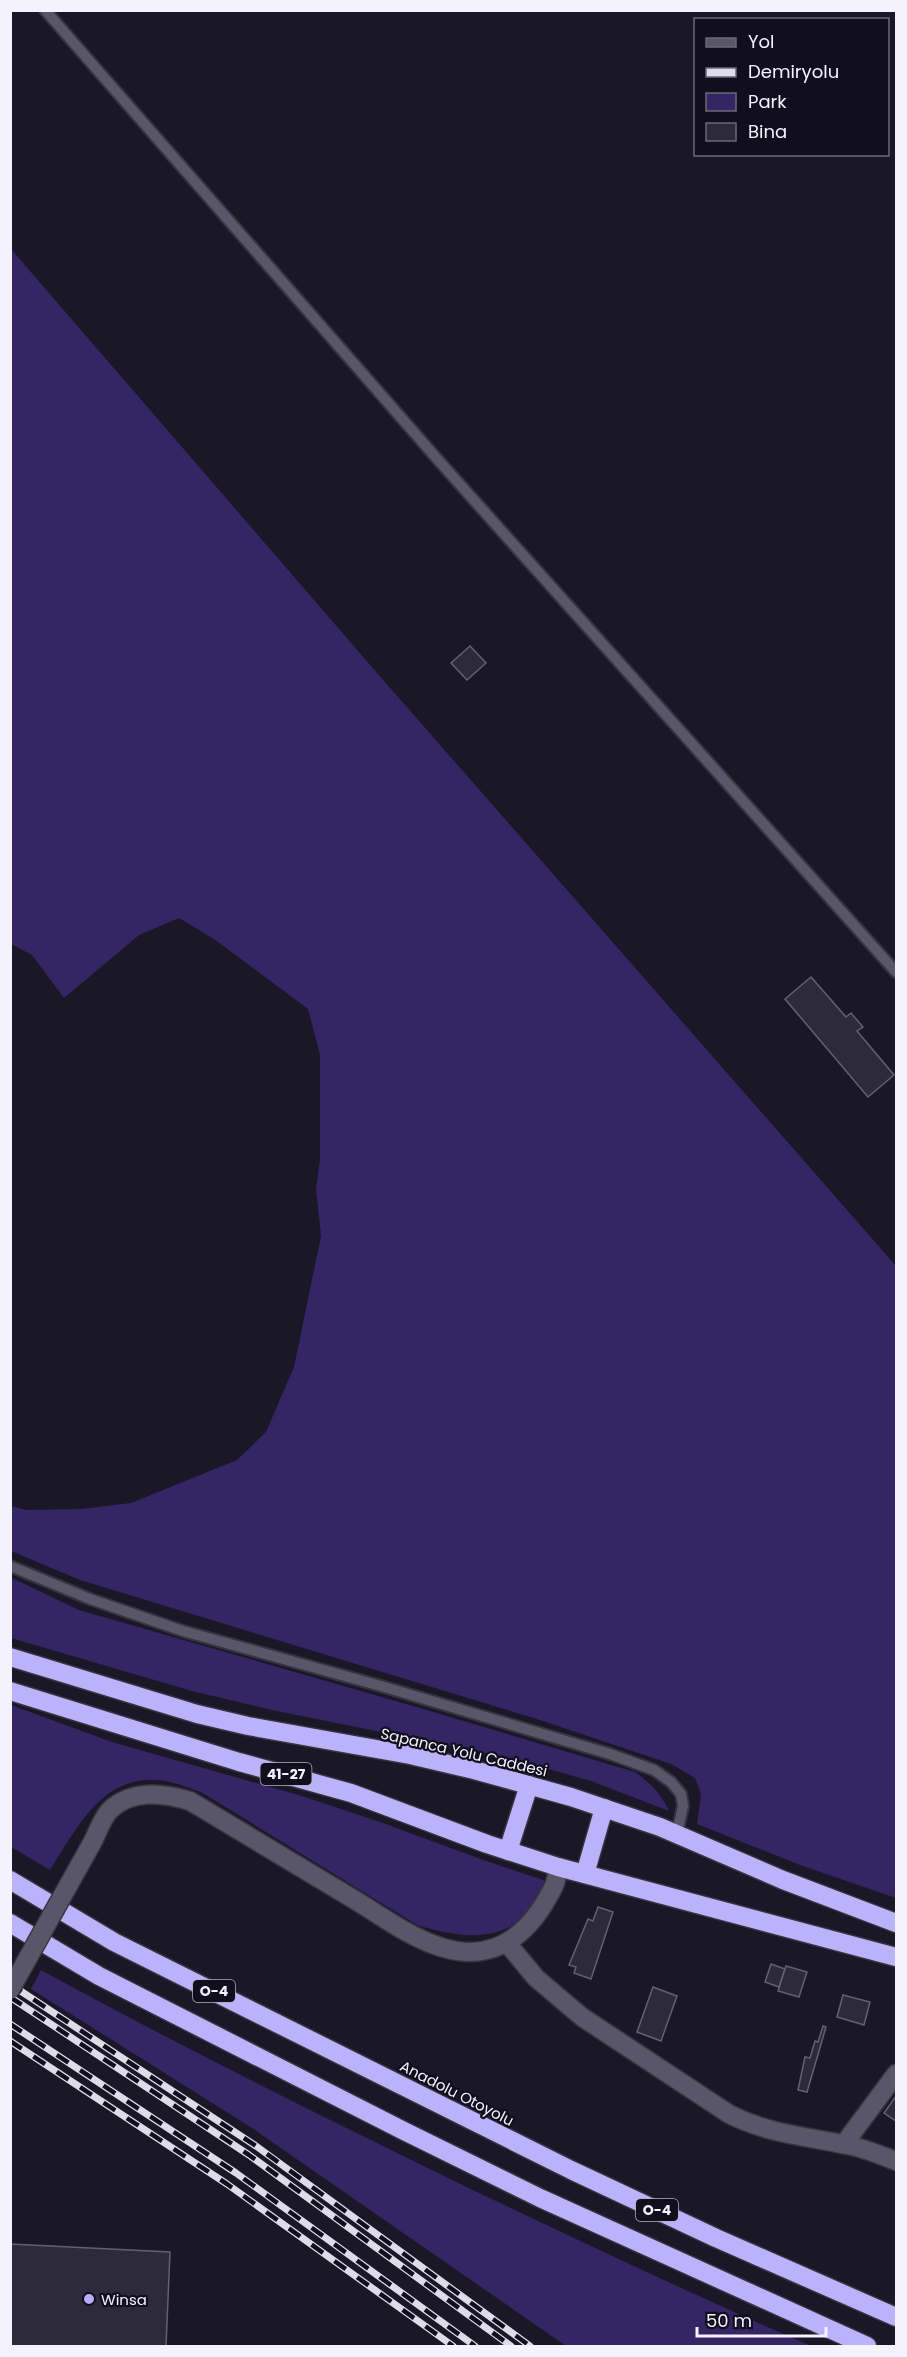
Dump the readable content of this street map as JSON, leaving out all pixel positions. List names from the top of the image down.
{
  "streets": {
    "highway": [
      "Sapanca Yolu Caddesi",
      "41-27",
      "O-4",
      "Anadolu Otoyolu"
    ]
  },
  "places": ["Winsa"],
  "legend": [
    "Yol",
    "Demiryolu",
    "Park",
    "Bina"
  ],
  "scale_bar": "50 m"
}
